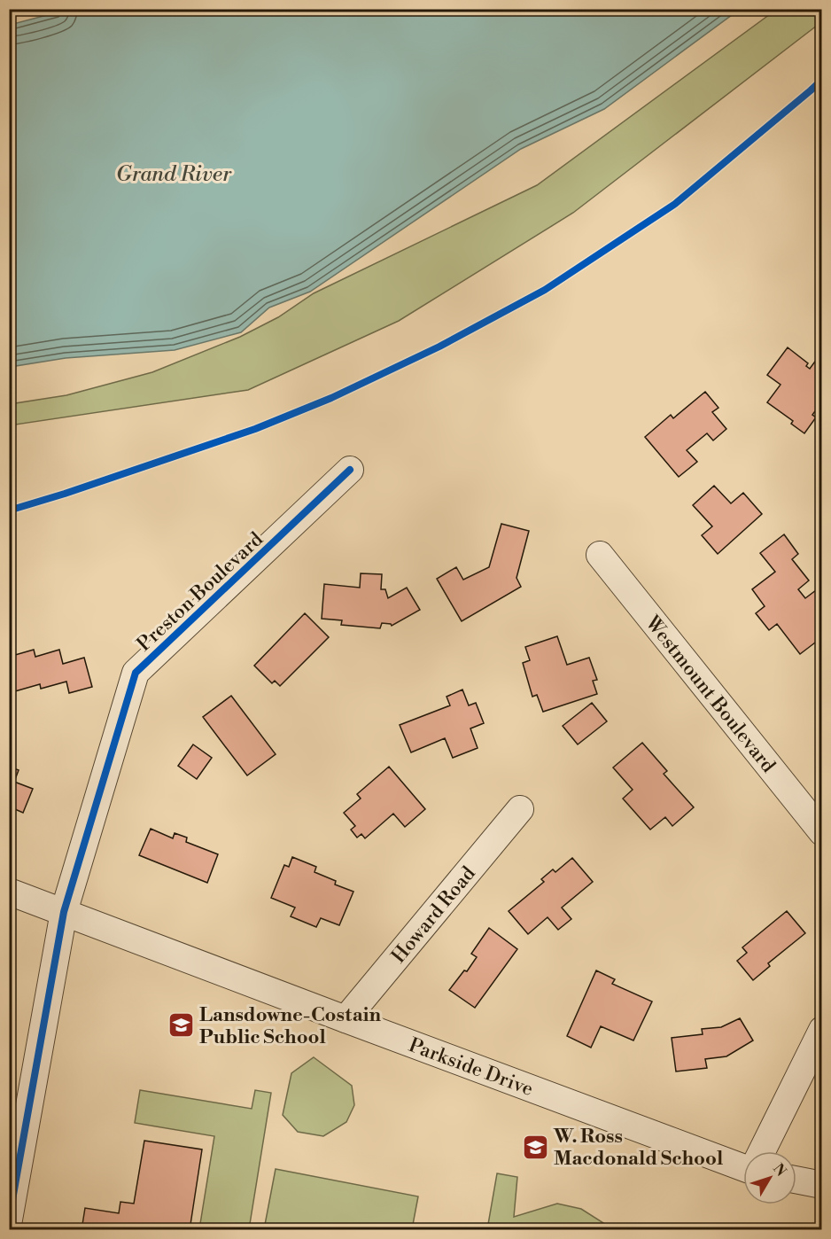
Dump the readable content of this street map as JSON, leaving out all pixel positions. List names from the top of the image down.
{
  "streets": {
    "street": [
      "Preston Boulevard",
      "Westmount Boulevard",
      "Howard Road",
      "Parkside Drive"
    ]
  },
  "crossings": [
    ["Preston Boulevard", "Parkside Drive"],
    ["Howard Road", "Parkside Drive"]
  ],
  "water": ["Grand River"],
  "places": {
    "school or university": ["Lansdowne-Costain Public School", "W. Ross Macdonald School"]
  },
  "north": "top right"
}
